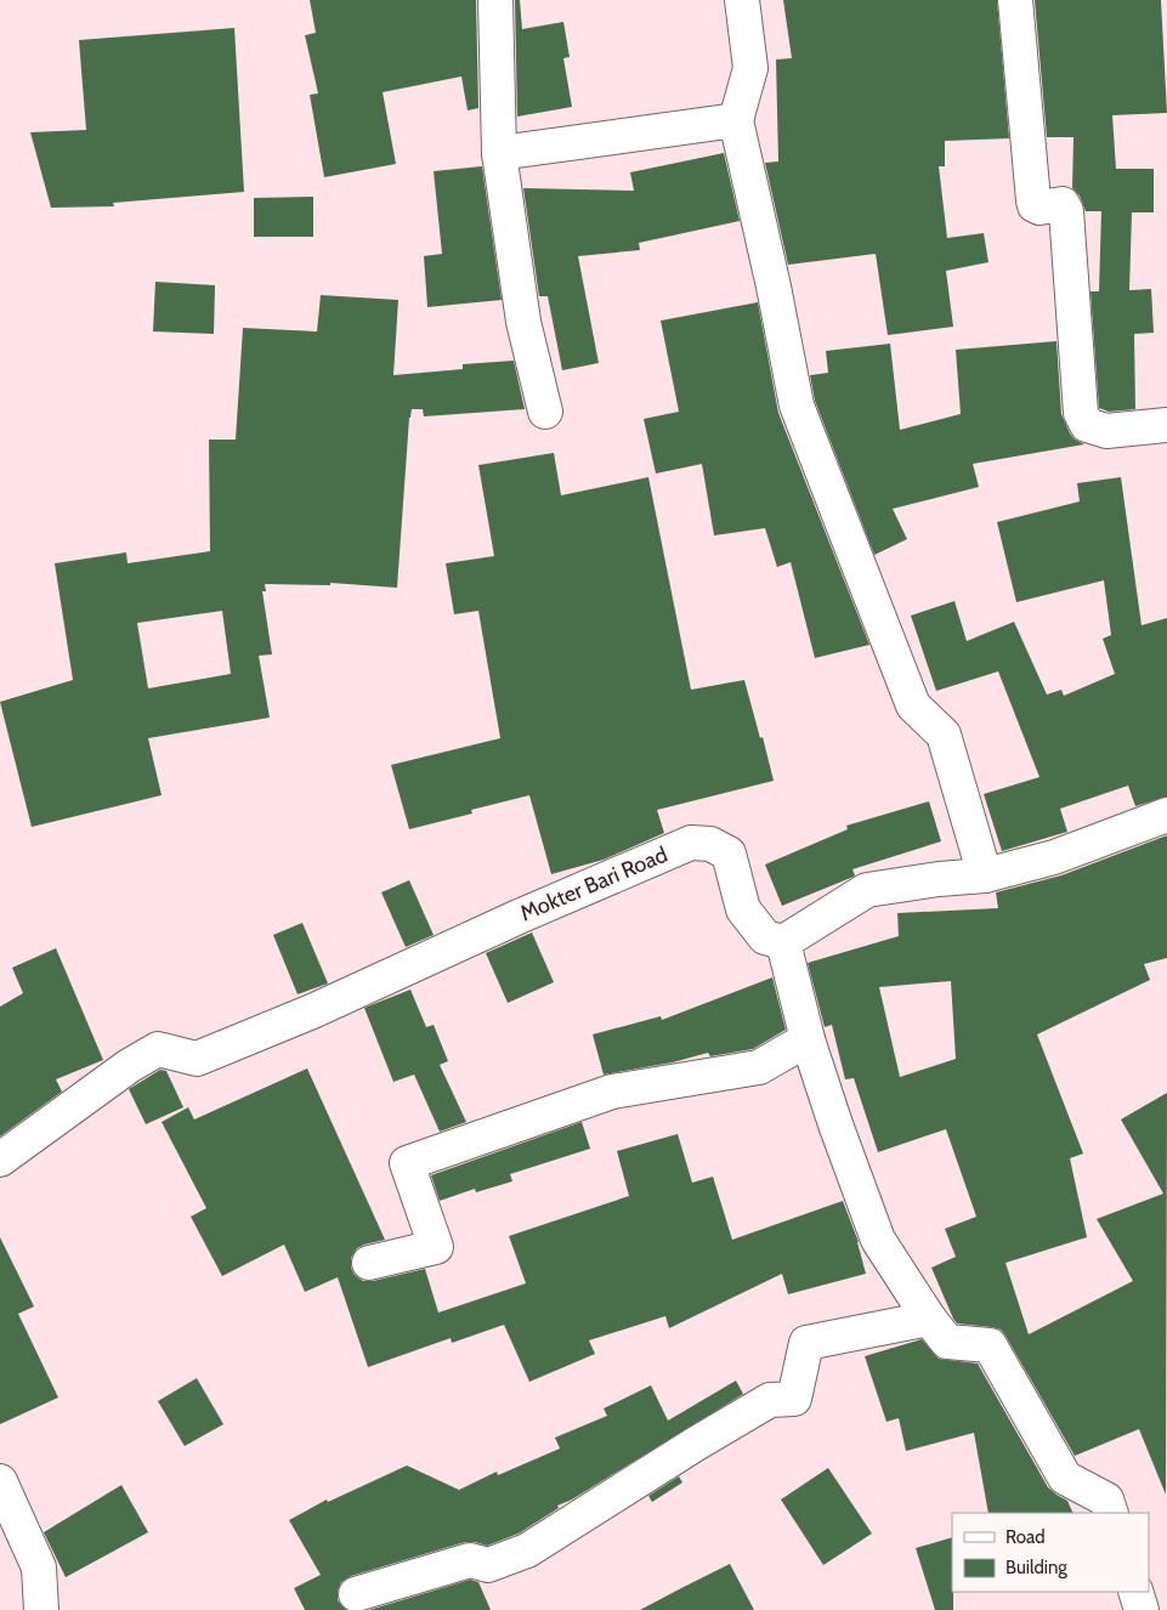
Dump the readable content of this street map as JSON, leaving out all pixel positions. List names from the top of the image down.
{
  "streets": {
    "street": ["Mokter Bari Road"]
  },
  "legend": ["Road", "Building"]
}
